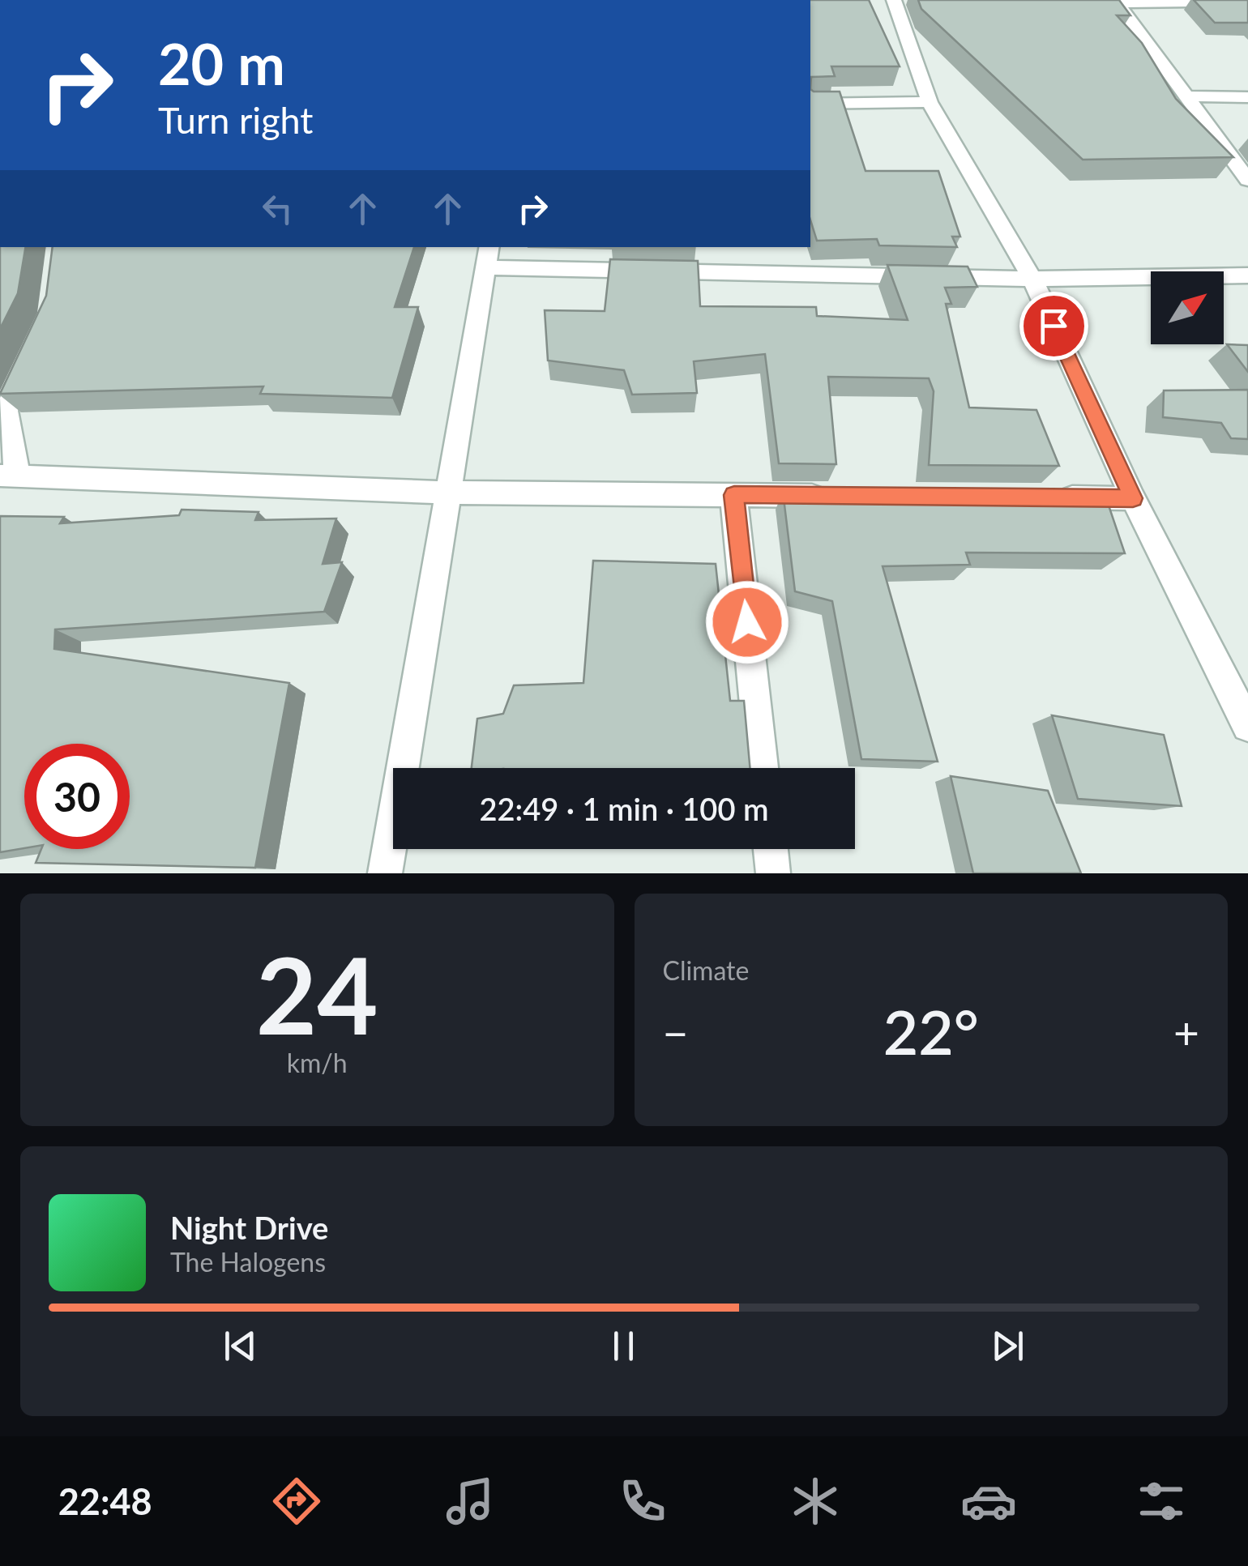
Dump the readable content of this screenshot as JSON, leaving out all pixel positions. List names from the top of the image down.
{
  "north": "top right",
  "page": {
    "turn": ["20 m", "Turn right"],
    "limit": "30",
    "trip": "22:49 · 1 min · 100 m",
    "tile": [
      ["24", "km/h"],
      "Climate"
    ],
    "heat": ["−", "22°", "+"],
    "song": ["Night Drive", "The Halogens"],
    "tabs": "22:48"
  }
}
